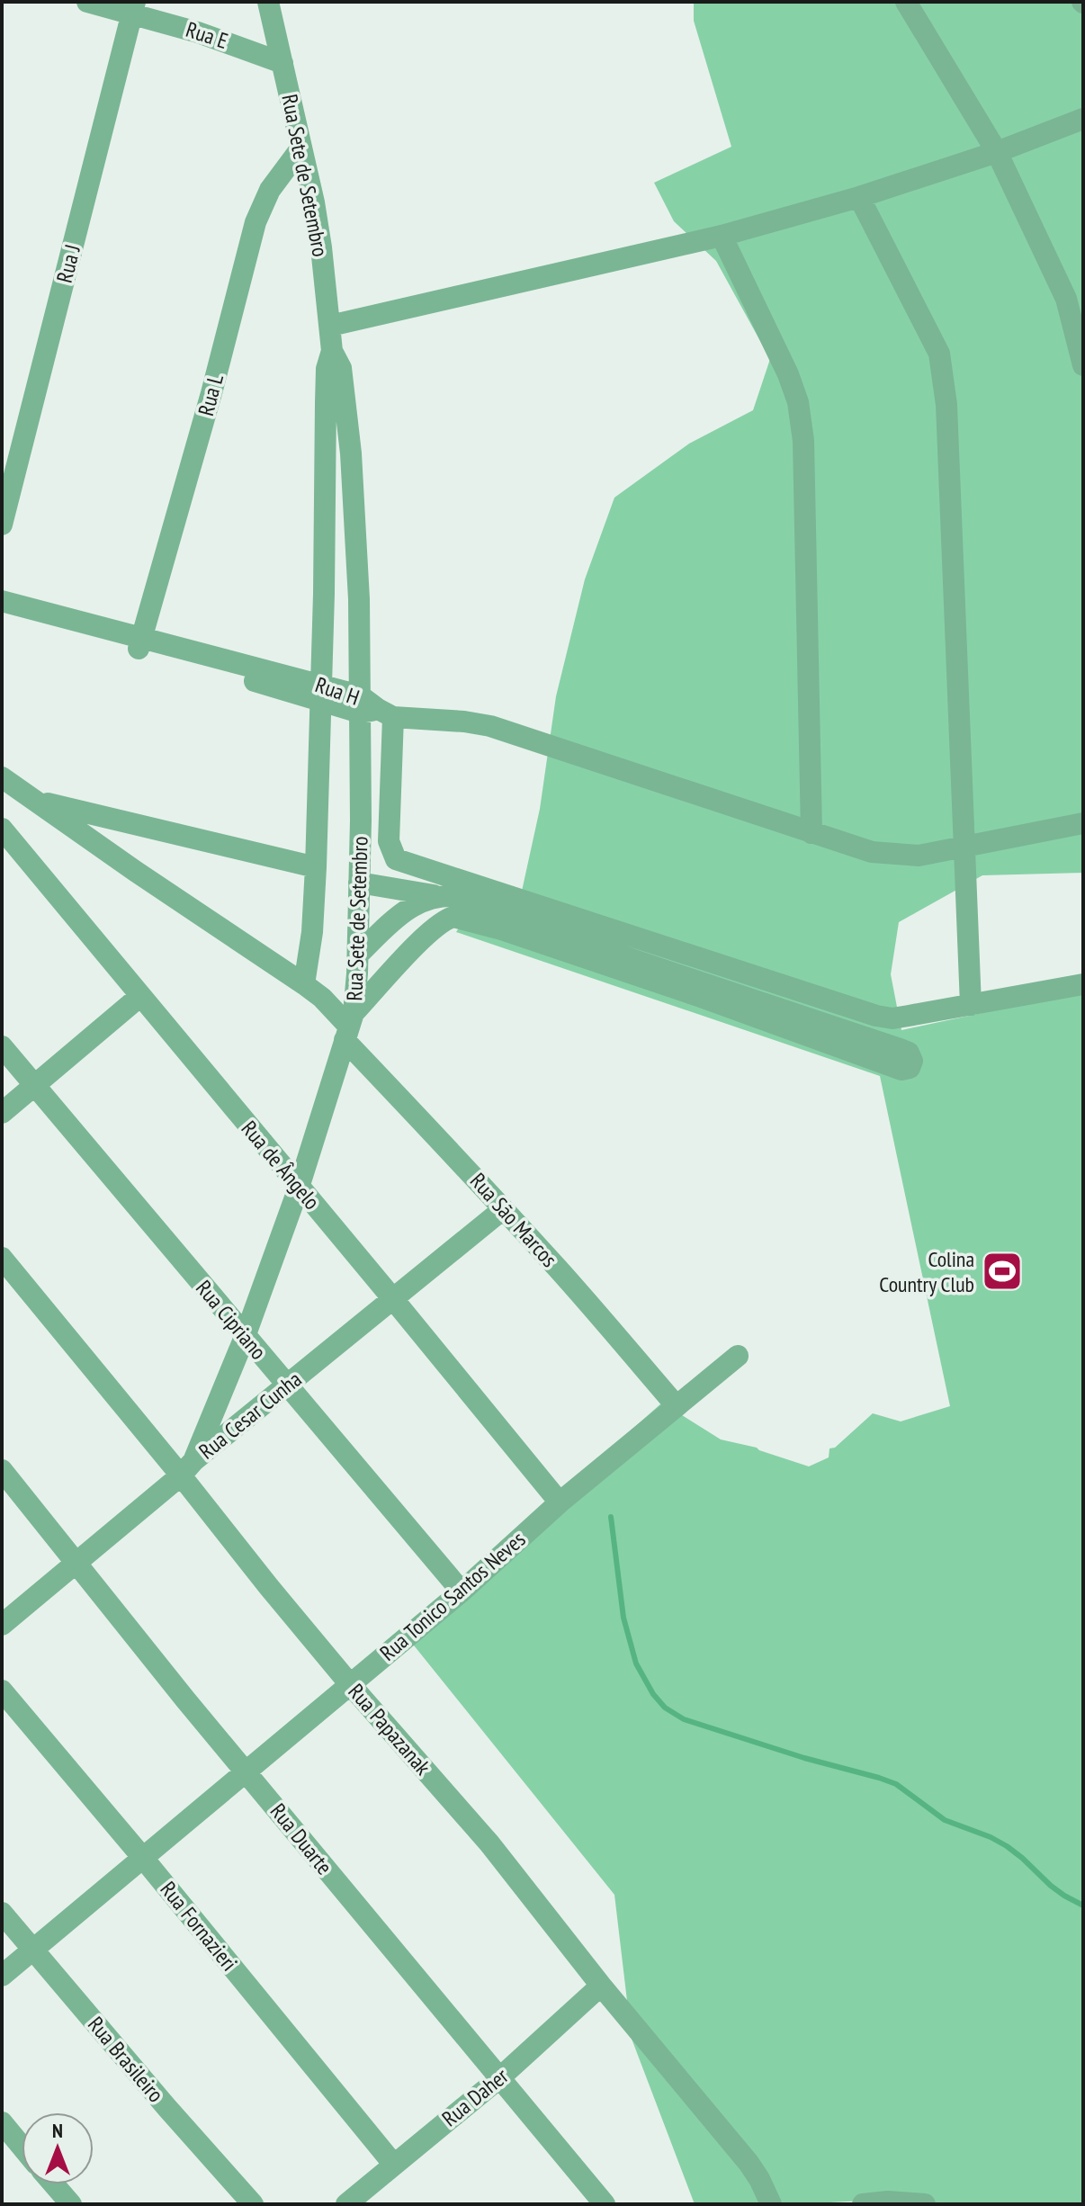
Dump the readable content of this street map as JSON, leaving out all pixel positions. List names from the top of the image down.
{
  "streets": {
    "street": [
      "Rua E",
      "Rua Sete de Setembro",
      "Rua J",
      "Rua L",
      "Rua H",
      "Rua de Ângelo",
      "Rua São Marcos",
      "Rua Cipriano",
      "Rua Cesar Cunha",
      "Rua Tonico Santos Neves",
      "Rua Papazanak",
      "Rua Duarte",
      "Rua Fornazieri",
      "Rua Brasileiro",
      "Rua Daher"
    ]
  },
  "crossings": [
    ["Rua E", "Rua Sete de Setembro"],
    ["Rua E", "Rua J"],
    ["Rua Sete de Setembro", "Rua L"],
    ["Rua Sete de Setembro", "Rua H"],
    ["Rua Sete de Setembro", "Rua de Ângelo"],
    ["Rua Sete de Setembro", "Rua São Marcos"],
    ["Rua Sete de Setembro", "Rua Cipriano"],
    ["Rua Sete de Setembro", "Rua Cesar Cunha"],
    ["Rua Sete de Setembro", "Rua Papazanak"],
    ["Rua L", "Rua H"],
    ["Rua de Ângelo", "Rua Cesar Cunha"],
    ["Rua de Ângelo", "Rua Tonico Santos Neves"],
    ["Rua São Marcos", "Rua Cesar Cunha"],
    ["Rua São Marcos", "Rua Tonico Santos Neves"],
    ["Rua Cipriano", "Rua Cesar Cunha"],
    ["Rua Cipriano", "Rua Tonico Santos Neves"],
    ["Rua Cesar Cunha", "Rua Papazanak"],
    ["Rua Cesar Cunha", "Rua Duarte"],
    ["Rua Tonico Santos Neves", "Rua Papazanak"],
    ["Rua Tonico Santos Neves", "Rua Duarte"],
    ["Rua Tonico Santos Neves", "Rua Fornazieri"],
    ["Rua Tonico Santos Neves", "Rua Brasileiro"],
    ["Rua Papazanak", "Rua Daher"],
    ["Rua Duarte", "Rua Daher"],
    ["Rua Fornazieri", "Rua Daher"]
  ],
  "places": {
    "sports": ["Colina Country Club"]
  },
  "north": "top"
}
